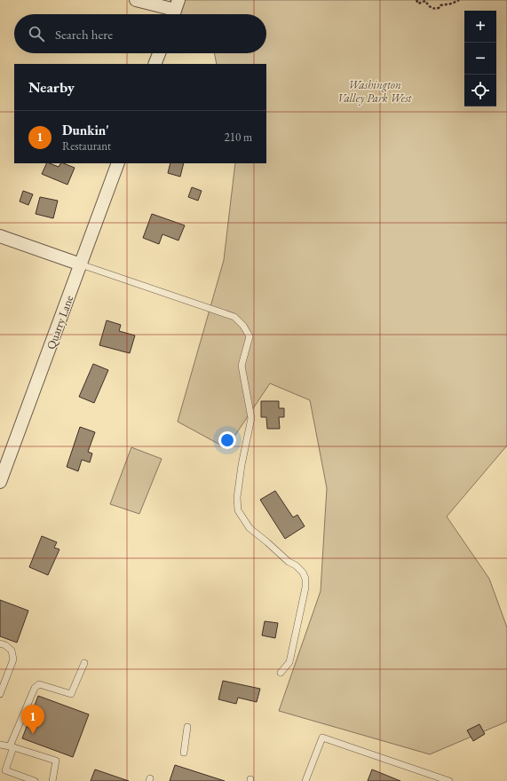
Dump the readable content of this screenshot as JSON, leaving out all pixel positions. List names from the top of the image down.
{
  "streets": {
    "street": ["Quarry Lane"]
  },
  "parks": ["Washington Valley Park West"],
  "page": {
    "map_buttons": ["+", "−"],
    "search": "Search here",
    "heading": "Nearby",
    "list": [
      {
        "mark": "1",
        "name": "Dunkin'",
        "note": "Restaurant",
        "value": "210 m"
      }
    ],
    "pins": "1"
  }
}
